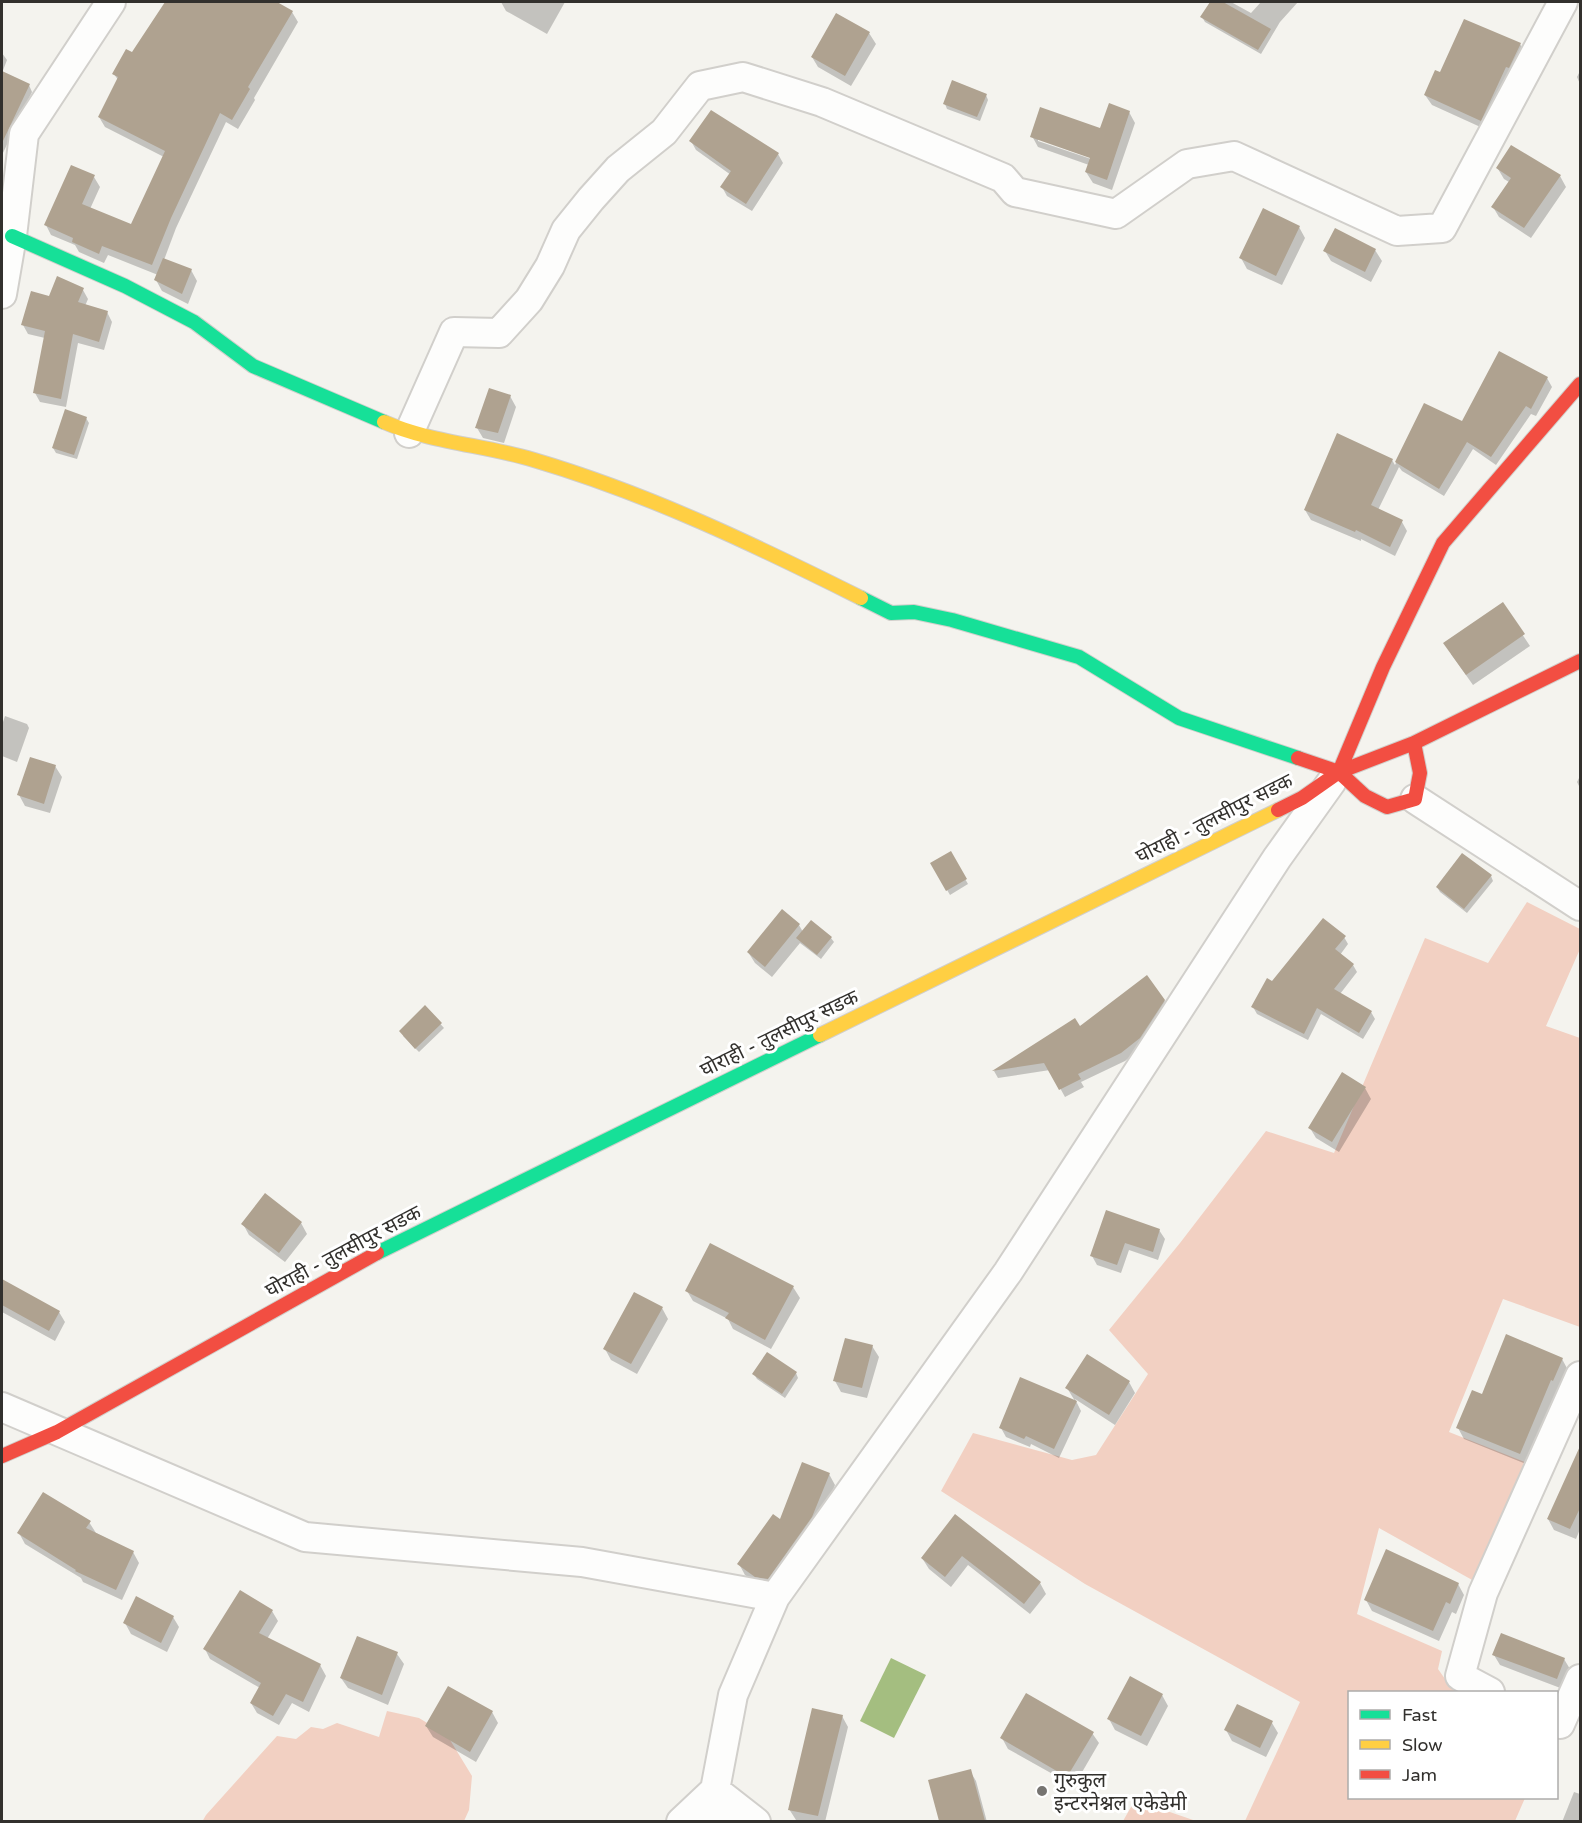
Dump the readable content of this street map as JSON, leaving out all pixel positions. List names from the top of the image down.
{
  "streets": {
    "street": ["घोराही - तुलसीपुर सडक"]
  },
  "places": ["गुरुकुल इन्टरनेश्नल एकेडेमी"],
  "legend": ["Fast", "Slow", "Jam"]
}
